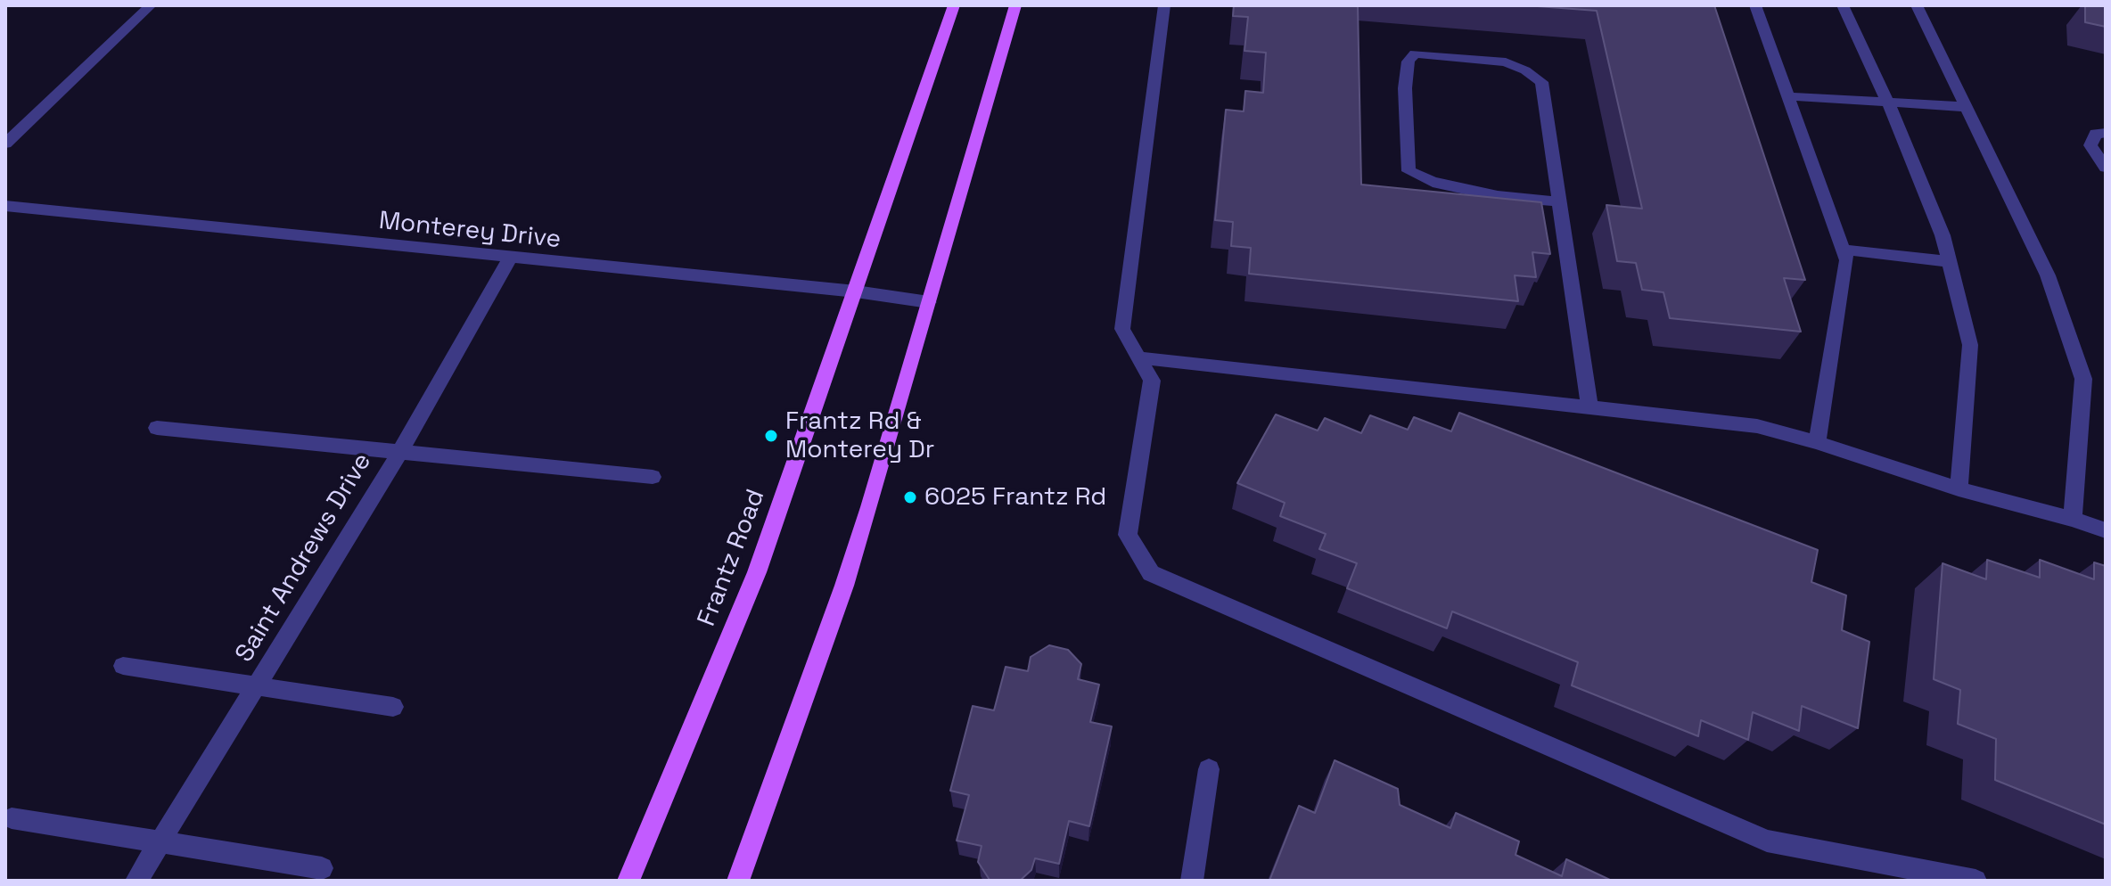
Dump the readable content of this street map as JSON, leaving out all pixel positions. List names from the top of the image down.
{
  "streets": {
    "main road": ["Frantz Road"],
    "street": ["Monterey Drive", "Saint Andrews Drive"]
  },
  "crossings": [
    ["Monterey Drive", "Saint Andrews Drive"],
    ["Monterey Drive", "Frantz Road"]
  ],
  "places": ["Frantz Rd & Monterey Dr", "6025 Frantz Rd"]
}
